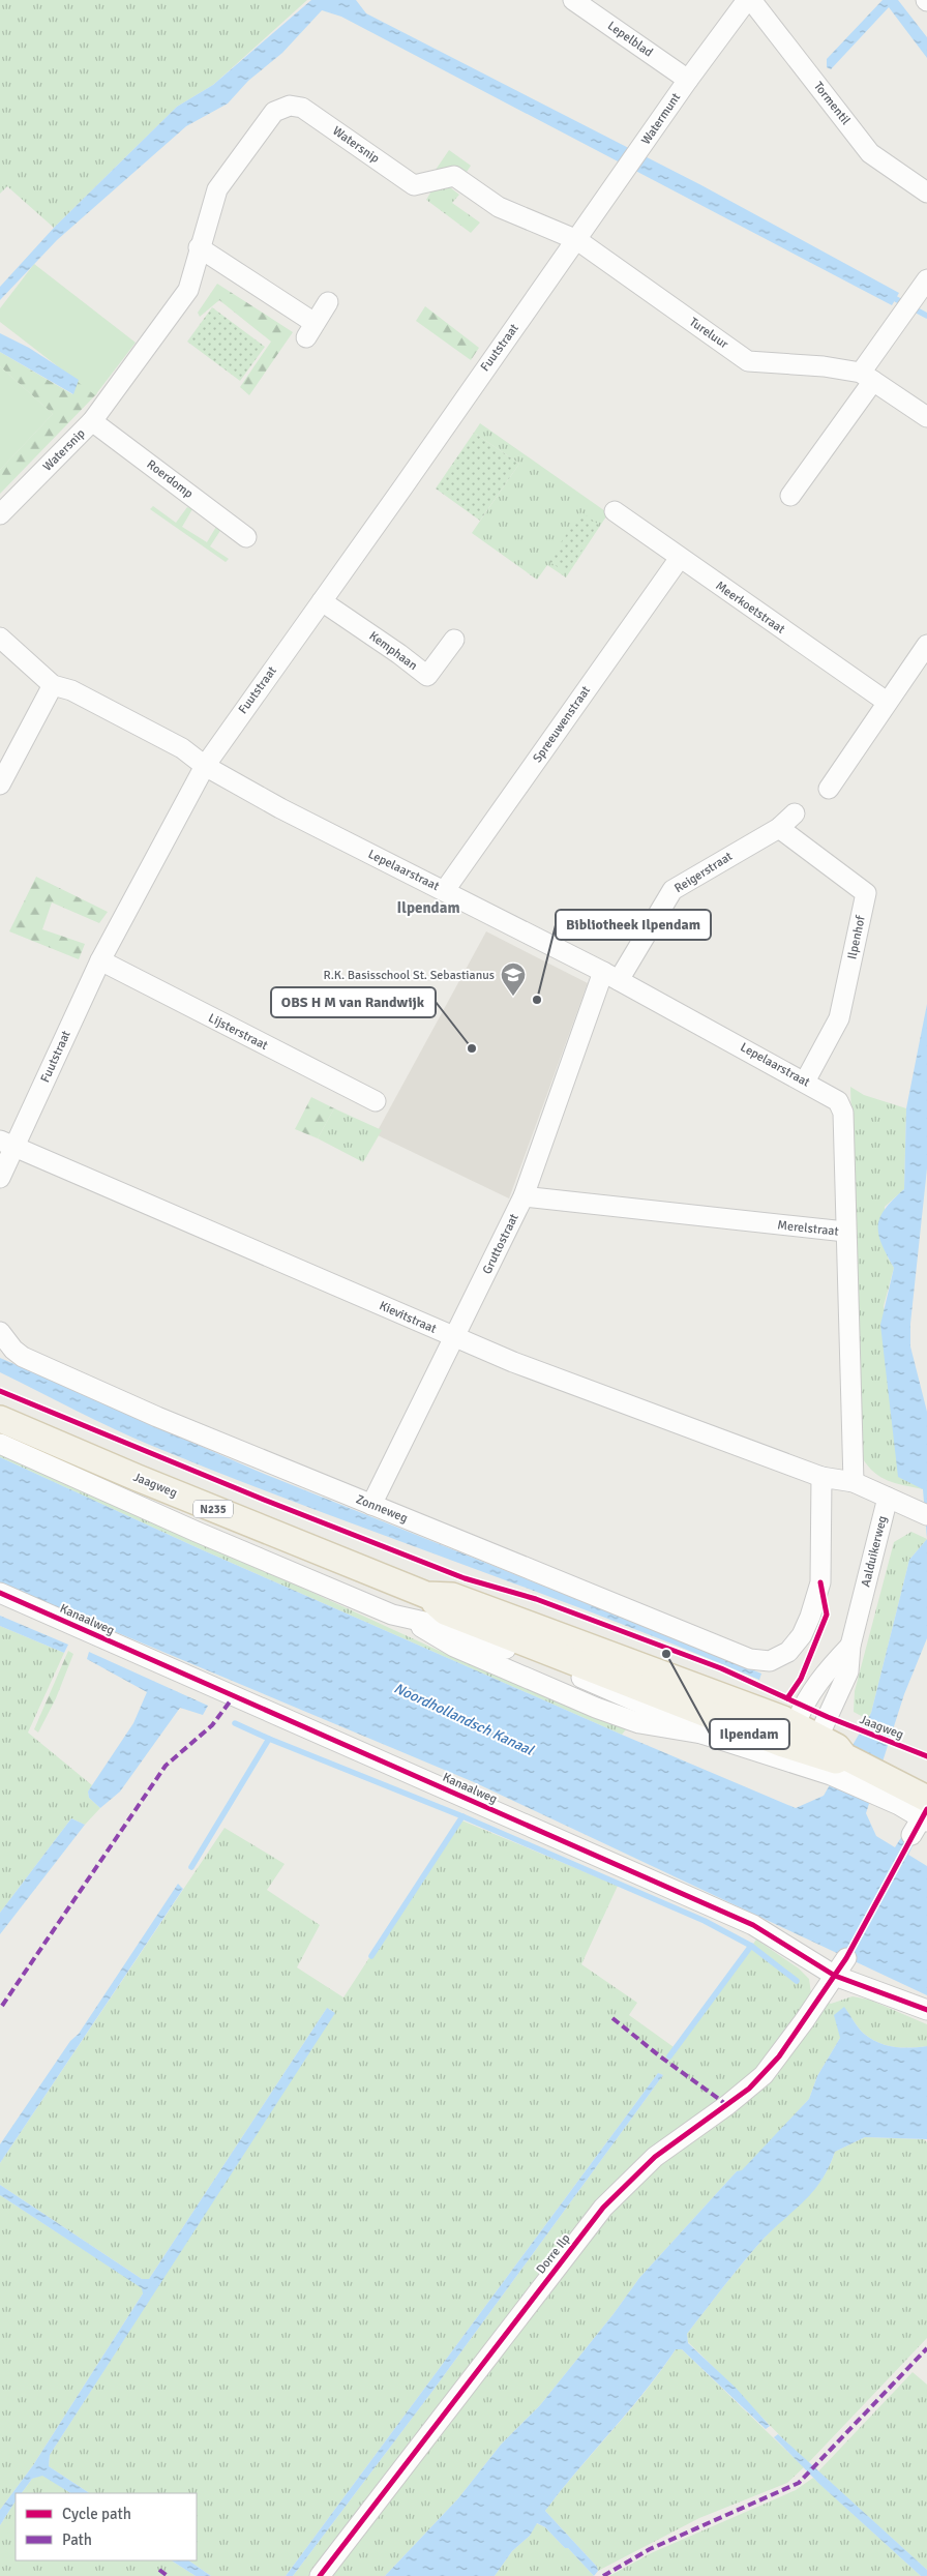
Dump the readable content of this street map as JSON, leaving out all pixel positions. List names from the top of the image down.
{
  "streets": {
    "main road": ["Jaagweg", "N235"],
    "street": [
      "Lepelblad",
      "Tormentil",
      "Watermunt",
      "Watersnip",
      "Tureluur",
      "Fuutstraat",
      "Roerdomp",
      "Meerkoetstraat",
      "Kemphaan",
      "Spreeuwenstraat",
      "Lepelaarstraat",
      "Reigerstraat",
      "Ilpenhof",
      "Lijsterstraat",
      "Merelstraat",
      "Gruttostraat",
      "Kievitstraat",
      "Zonneweg",
      "Aalduikerweg",
      "Kanaalweg",
      "Dorre Ilp"
    ]
  },
  "crossings": [
    ["Lepelblad", "Watermunt"],
    ["Tormentil", "Watermunt"],
    ["Watermunt", "Watersnip"],
    ["Watermunt", "Tureluur"],
    ["Watermunt", "Fuutstraat"],
    ["Watersnip", "Tureluur"],
    ["Watersnip", "Fuutstraat"],
    ["Watersnip", "Roerdomp"],
    ["Tureluur", "Fuutstraat"],
    ["Fuutstraat", "Kemphaan"],
    ["Fuutstraat", "Lepelaarstraat"],
    ["Fuutstraat", "Lijsterstraat"],
    ["Fuutstraat", "Kievitstraat"],
    ["Meerkoetstraat", "Spreeuwenstraat"],
    ["Spreeuwenstraat", "Lepelaarstraat"],
    ["Lepelaarstraat", "Reigerstraat"],
    ["Lepelaarstraat", "Ilpenhof"],
    ["Lepelaarstraat", "Merelstraat"],
    ["Lepelaarstraat", "Gruttostraat"],
    ["Reigerstraat", "Ilpenhof"],
    ["Reigerstraat", "Gruttostraat"],
    ["Merelstraat", "Gruttostraat"],
    ["Gruttostraat", "Kievitstraat"],
    ["Gruttostraat", "Zonneweg"],
    ["Kievitstraat", "Zonneweg"],
    ["Jaagweg", "Aalduikerweg"],
    ["Kanaalweg", "Dorre Ilp"]
  ],
  "districts": ["Ilpendam"],
  "water": ["Noordhollandsch Kanaal"],
  "places": {
    "school or university": ["R.K. Basisschool St. Sebastianus"],
    "other": ["Bibliotheek Ilpendam", "OBS H M van Randwijk", "Ilpendam"]
  },
  "legend": ["Cycle path", "Path"]
}
